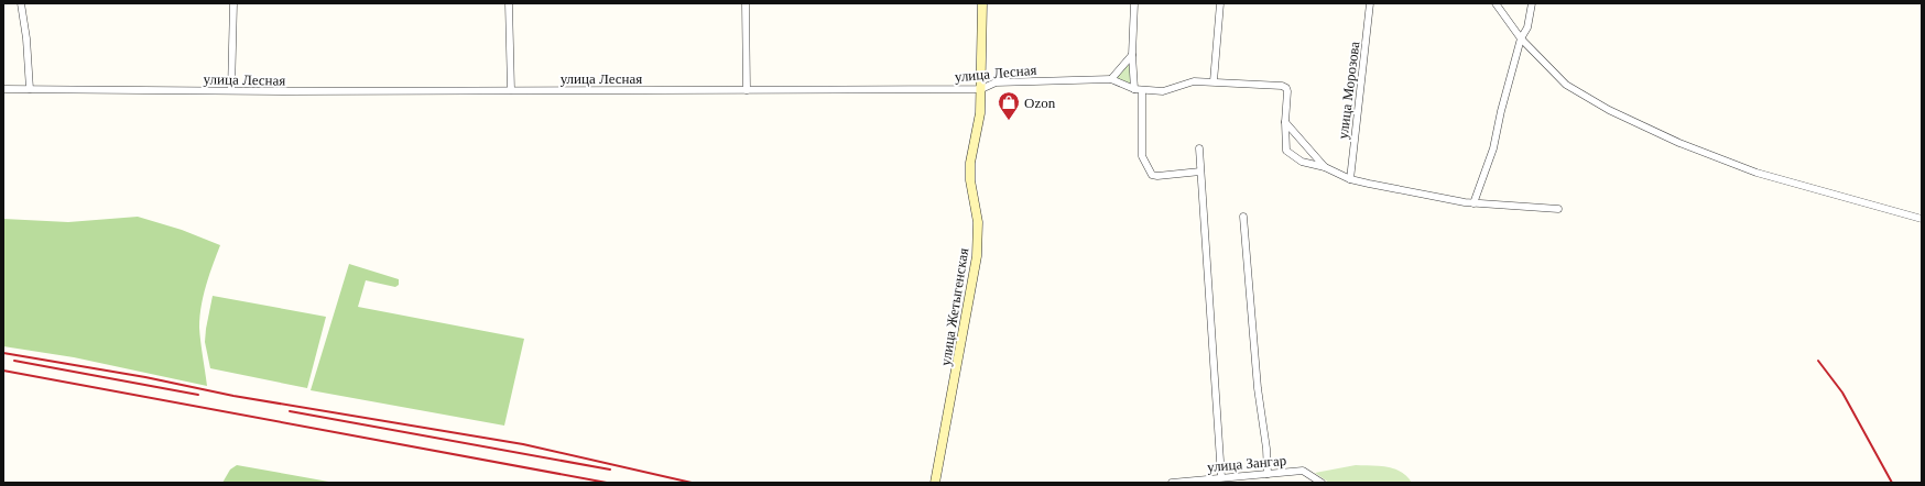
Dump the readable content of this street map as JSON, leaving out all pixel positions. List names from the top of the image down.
{
  "streets": {
    "main road": ["улица Жетыгенская"],
    "street": ["улица Лесная", "улица Морозова", "улица Зангар"]
  },
  "crossings": [
    ["улица Лесная", "улица Жетыгенская"]
  ],
  "places": {
    "shop": ["Ozon"]
  }
}
